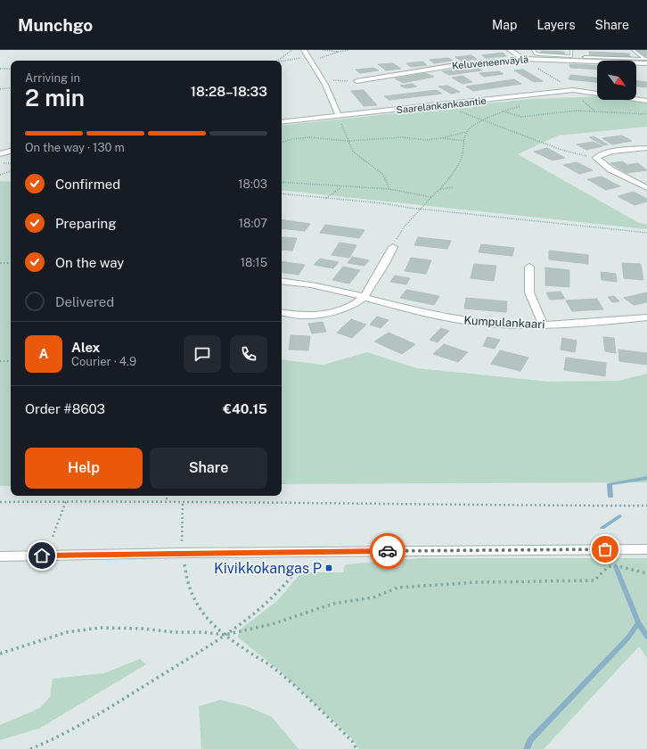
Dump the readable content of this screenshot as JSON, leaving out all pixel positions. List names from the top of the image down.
{
  "streets": {
    "street": ["Keluveneenväylä", "Saarelankankaantie", "Kumpulankaari"]
  },
  "places": {
    "transit": ["Kivikkokangas P"]
  },
  "north": "bottom right",
  "page": {
    "header": "Munchgo",
    "nav": ["Map", "Layers", "Share"],
    "heading": ["2 min", "Arriving in", "18:28–18:33"],
    "panel": [
      "Alex",
      "Courier · 4.9",
      "Order #8603",
      "€40.15"
    ],
    "bar": "On the way · 130 m",
    "list": [
      ["Confirmed", "18:03"],
      ["Preparing", "18:07"],
      ["On the way", "18:15"],
      "Delivered"
    ],
    "round": "A",
    "buttons": ["Help", "Share"]
  }
}
